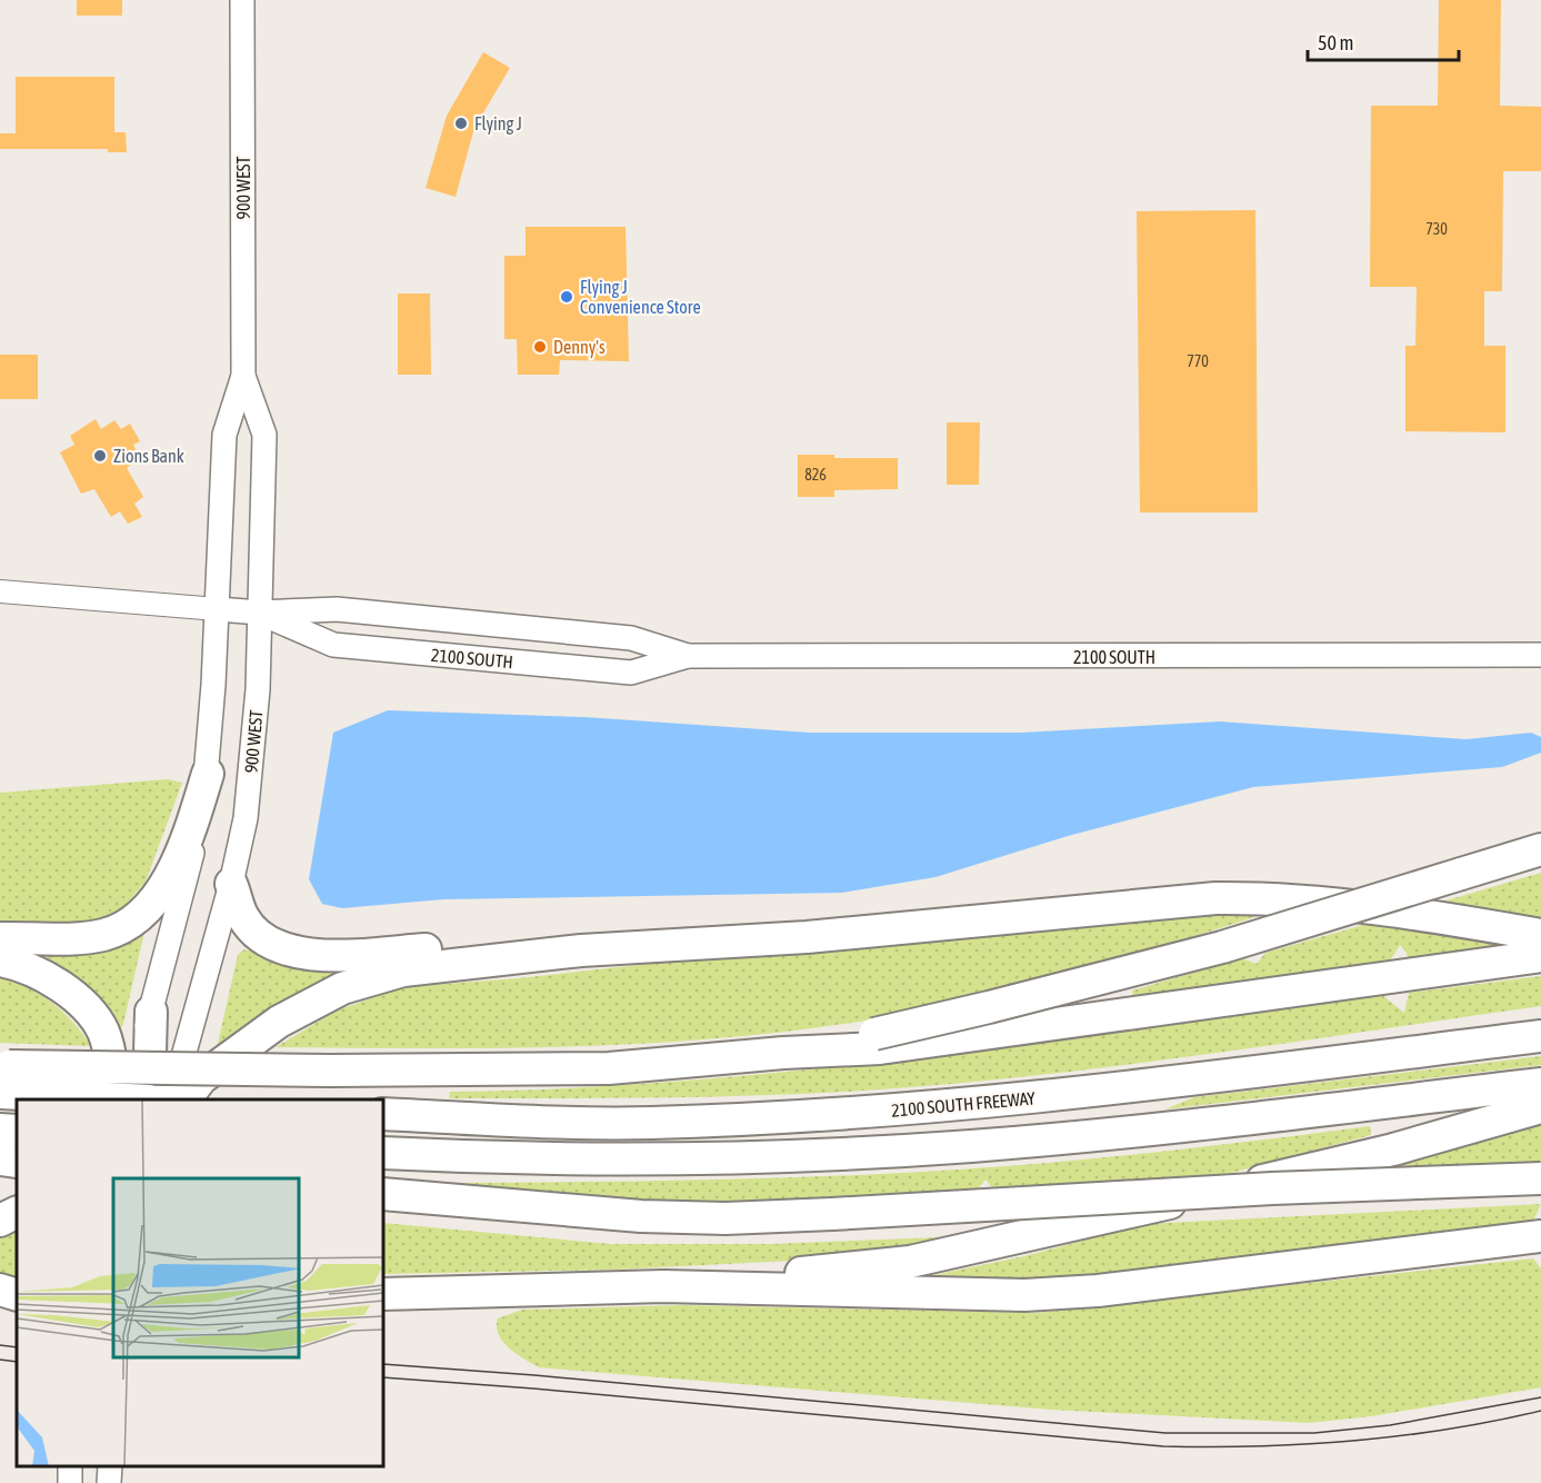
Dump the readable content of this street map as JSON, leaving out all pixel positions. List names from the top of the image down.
{
  "streets": {
    "highway": ["2100 SOUTH FREEWAY"],
    "main road": ["900 WEST", "2100 SOUTH"]
  },
  "crossings": [
    ["900 WEST", "2100 SOUTH"]
  ],
  "places": [
    "Flying J",
    "Flying J Convenience Store",
    "Denny's",
    "Zions Bank"
  ],
  "house_numbers": ["730", "770", "826"],
  "scale_bar": "50 m"
}
